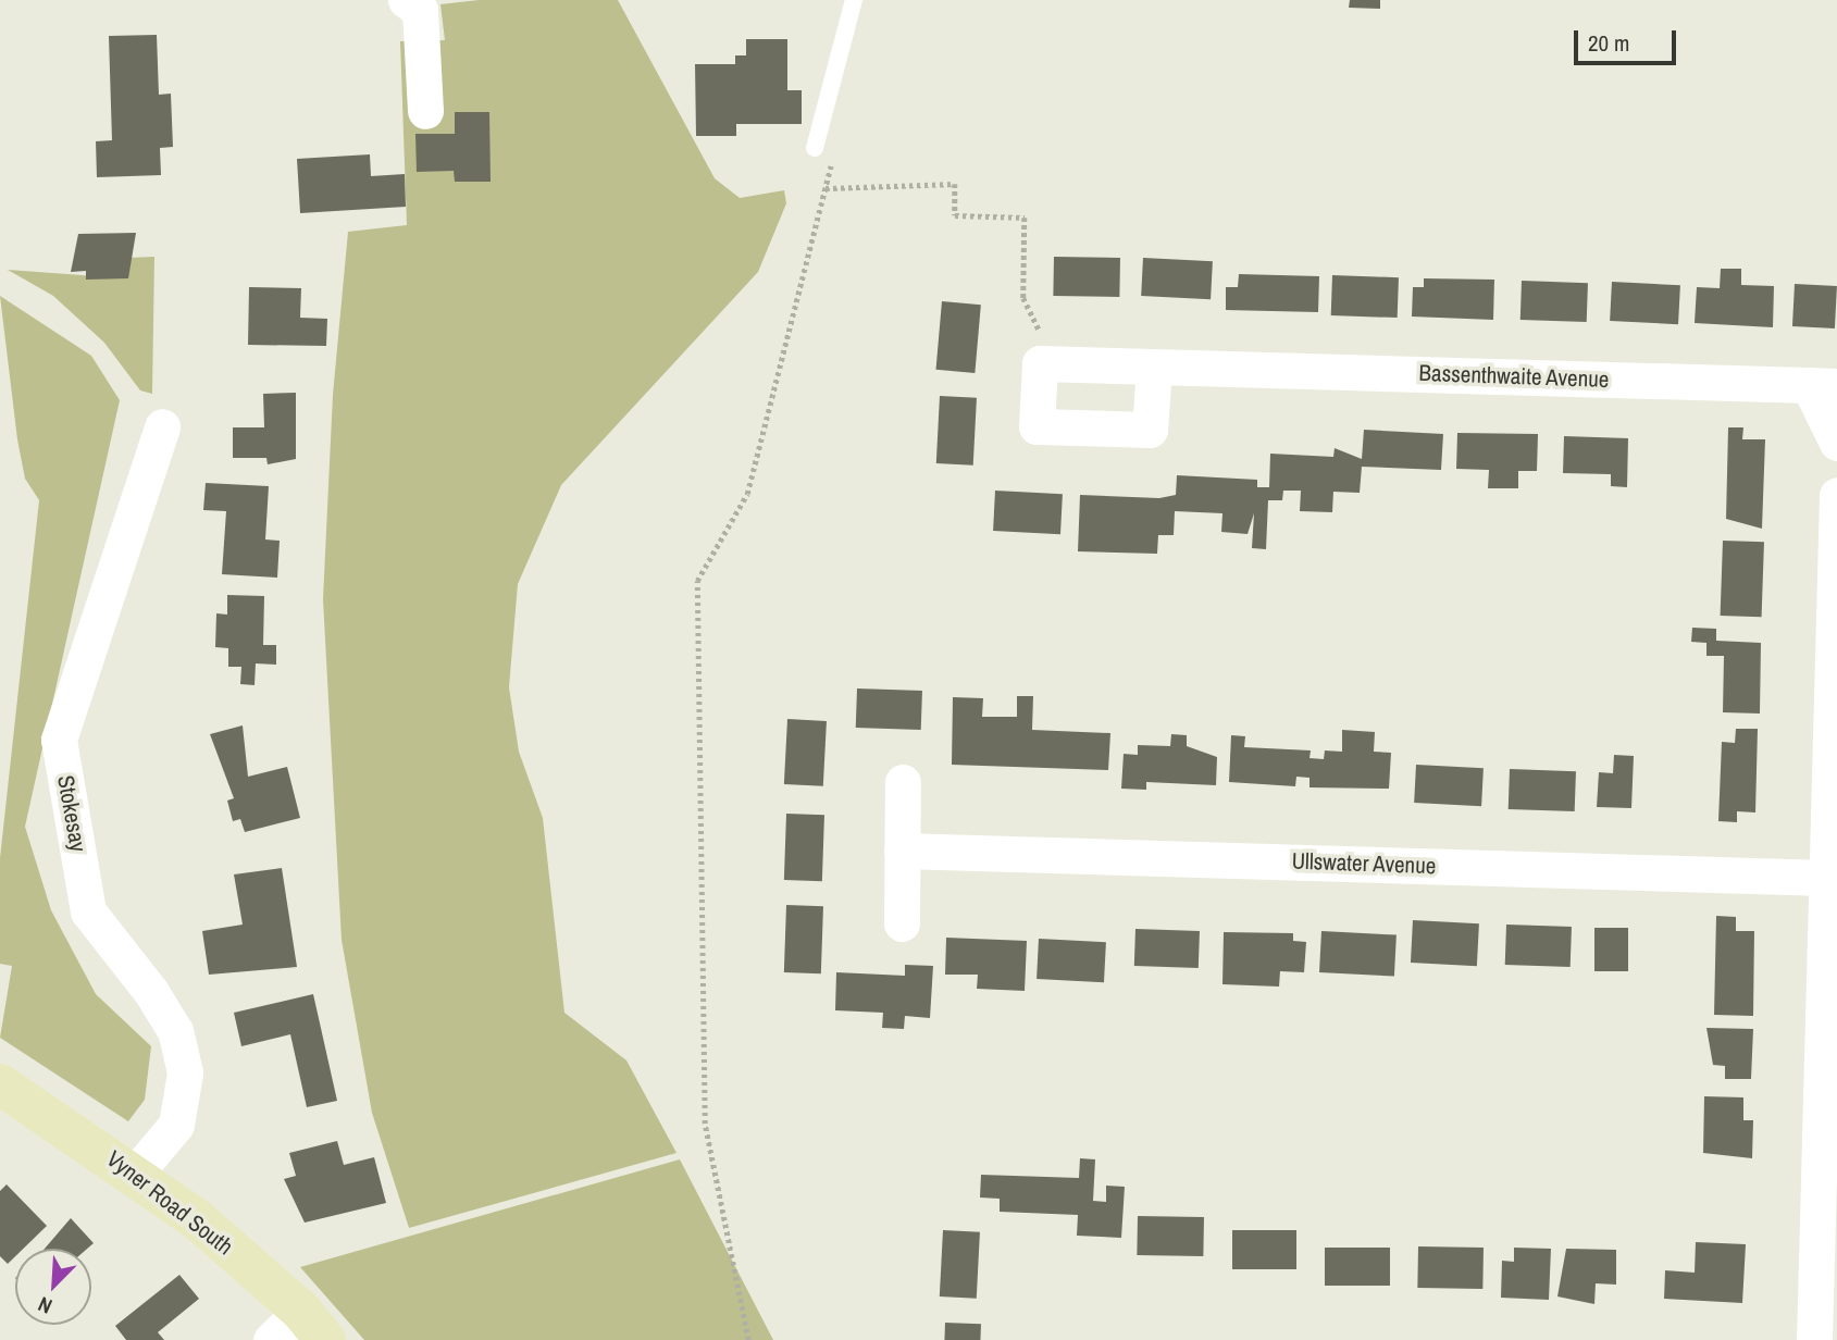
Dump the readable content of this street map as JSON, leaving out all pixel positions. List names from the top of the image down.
{
  "streets": {
    "street": [
      "Bassenthwaite Avenue",
      "Stokesay",
      "Ullswater Avenue",
      "Vyner Road South"
    ]
  },
  "crossings": [
    ["Stokesay", "Vyner Road South"]
  ],
  "scale_bar": "20 m",
  "north": "bottom left"
}
